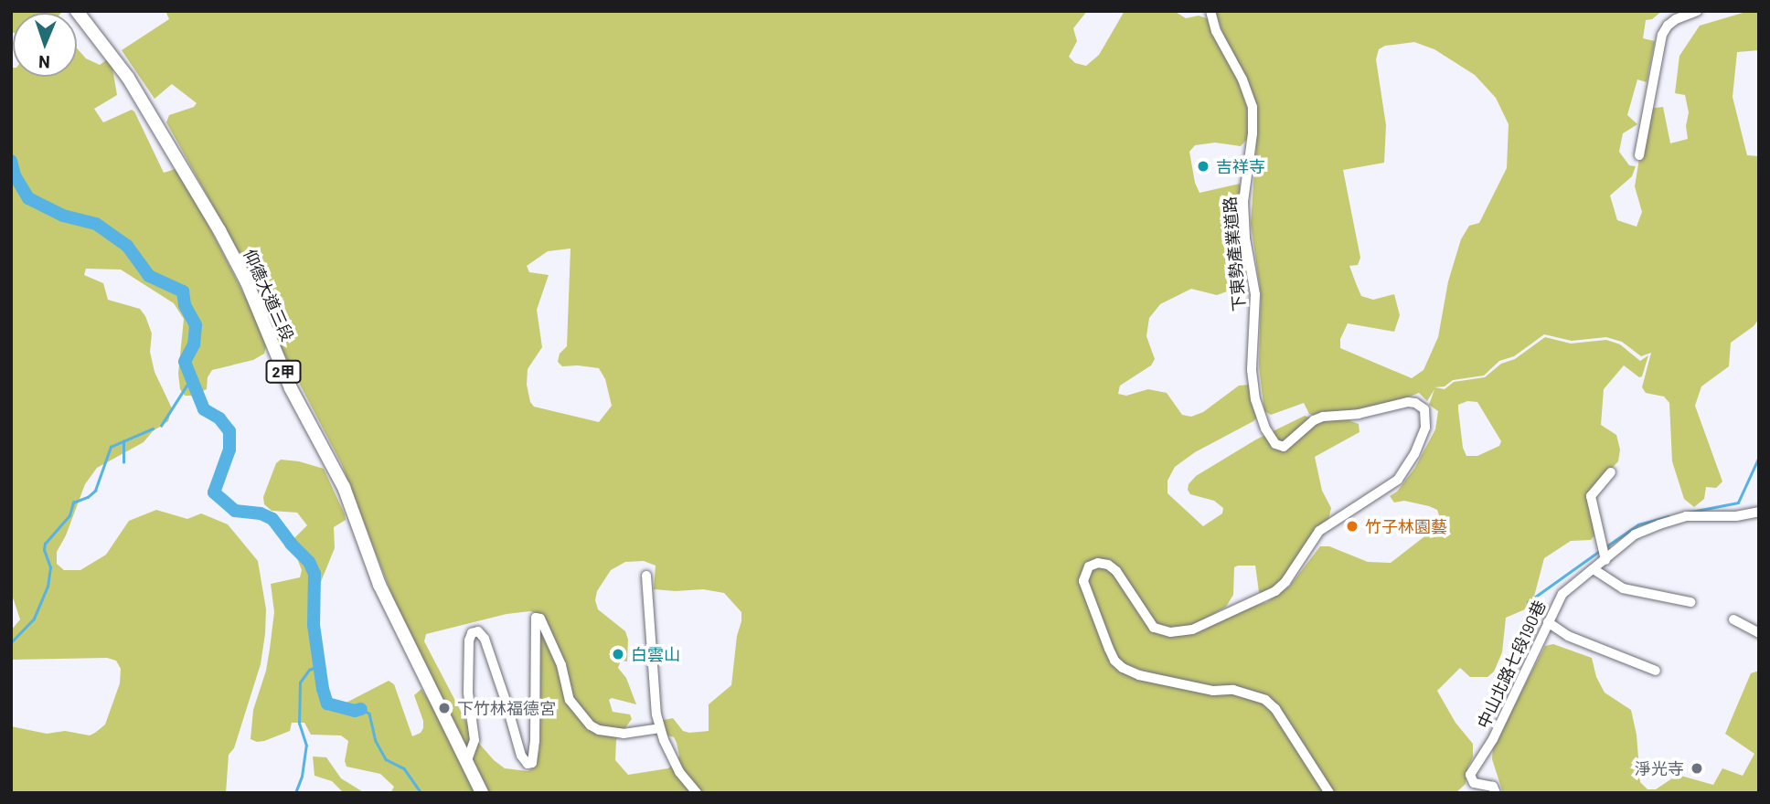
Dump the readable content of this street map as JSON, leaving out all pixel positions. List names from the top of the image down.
{
  "streets": {
    "main road": ["仰德大道三段", "2甲"],
    "street": ["下東勢產業道路", "中山北路七段190巷"]
  },
  "crossings": [
    ["仰德大道三段", "2甲"]
  ],
  "places": [
    "吉祥寺",
    "竹子林園藝",
    "白雲山",
    "下竹林福德宮",
    "淨光寺"
  ],
  "north": "bottom"
}
